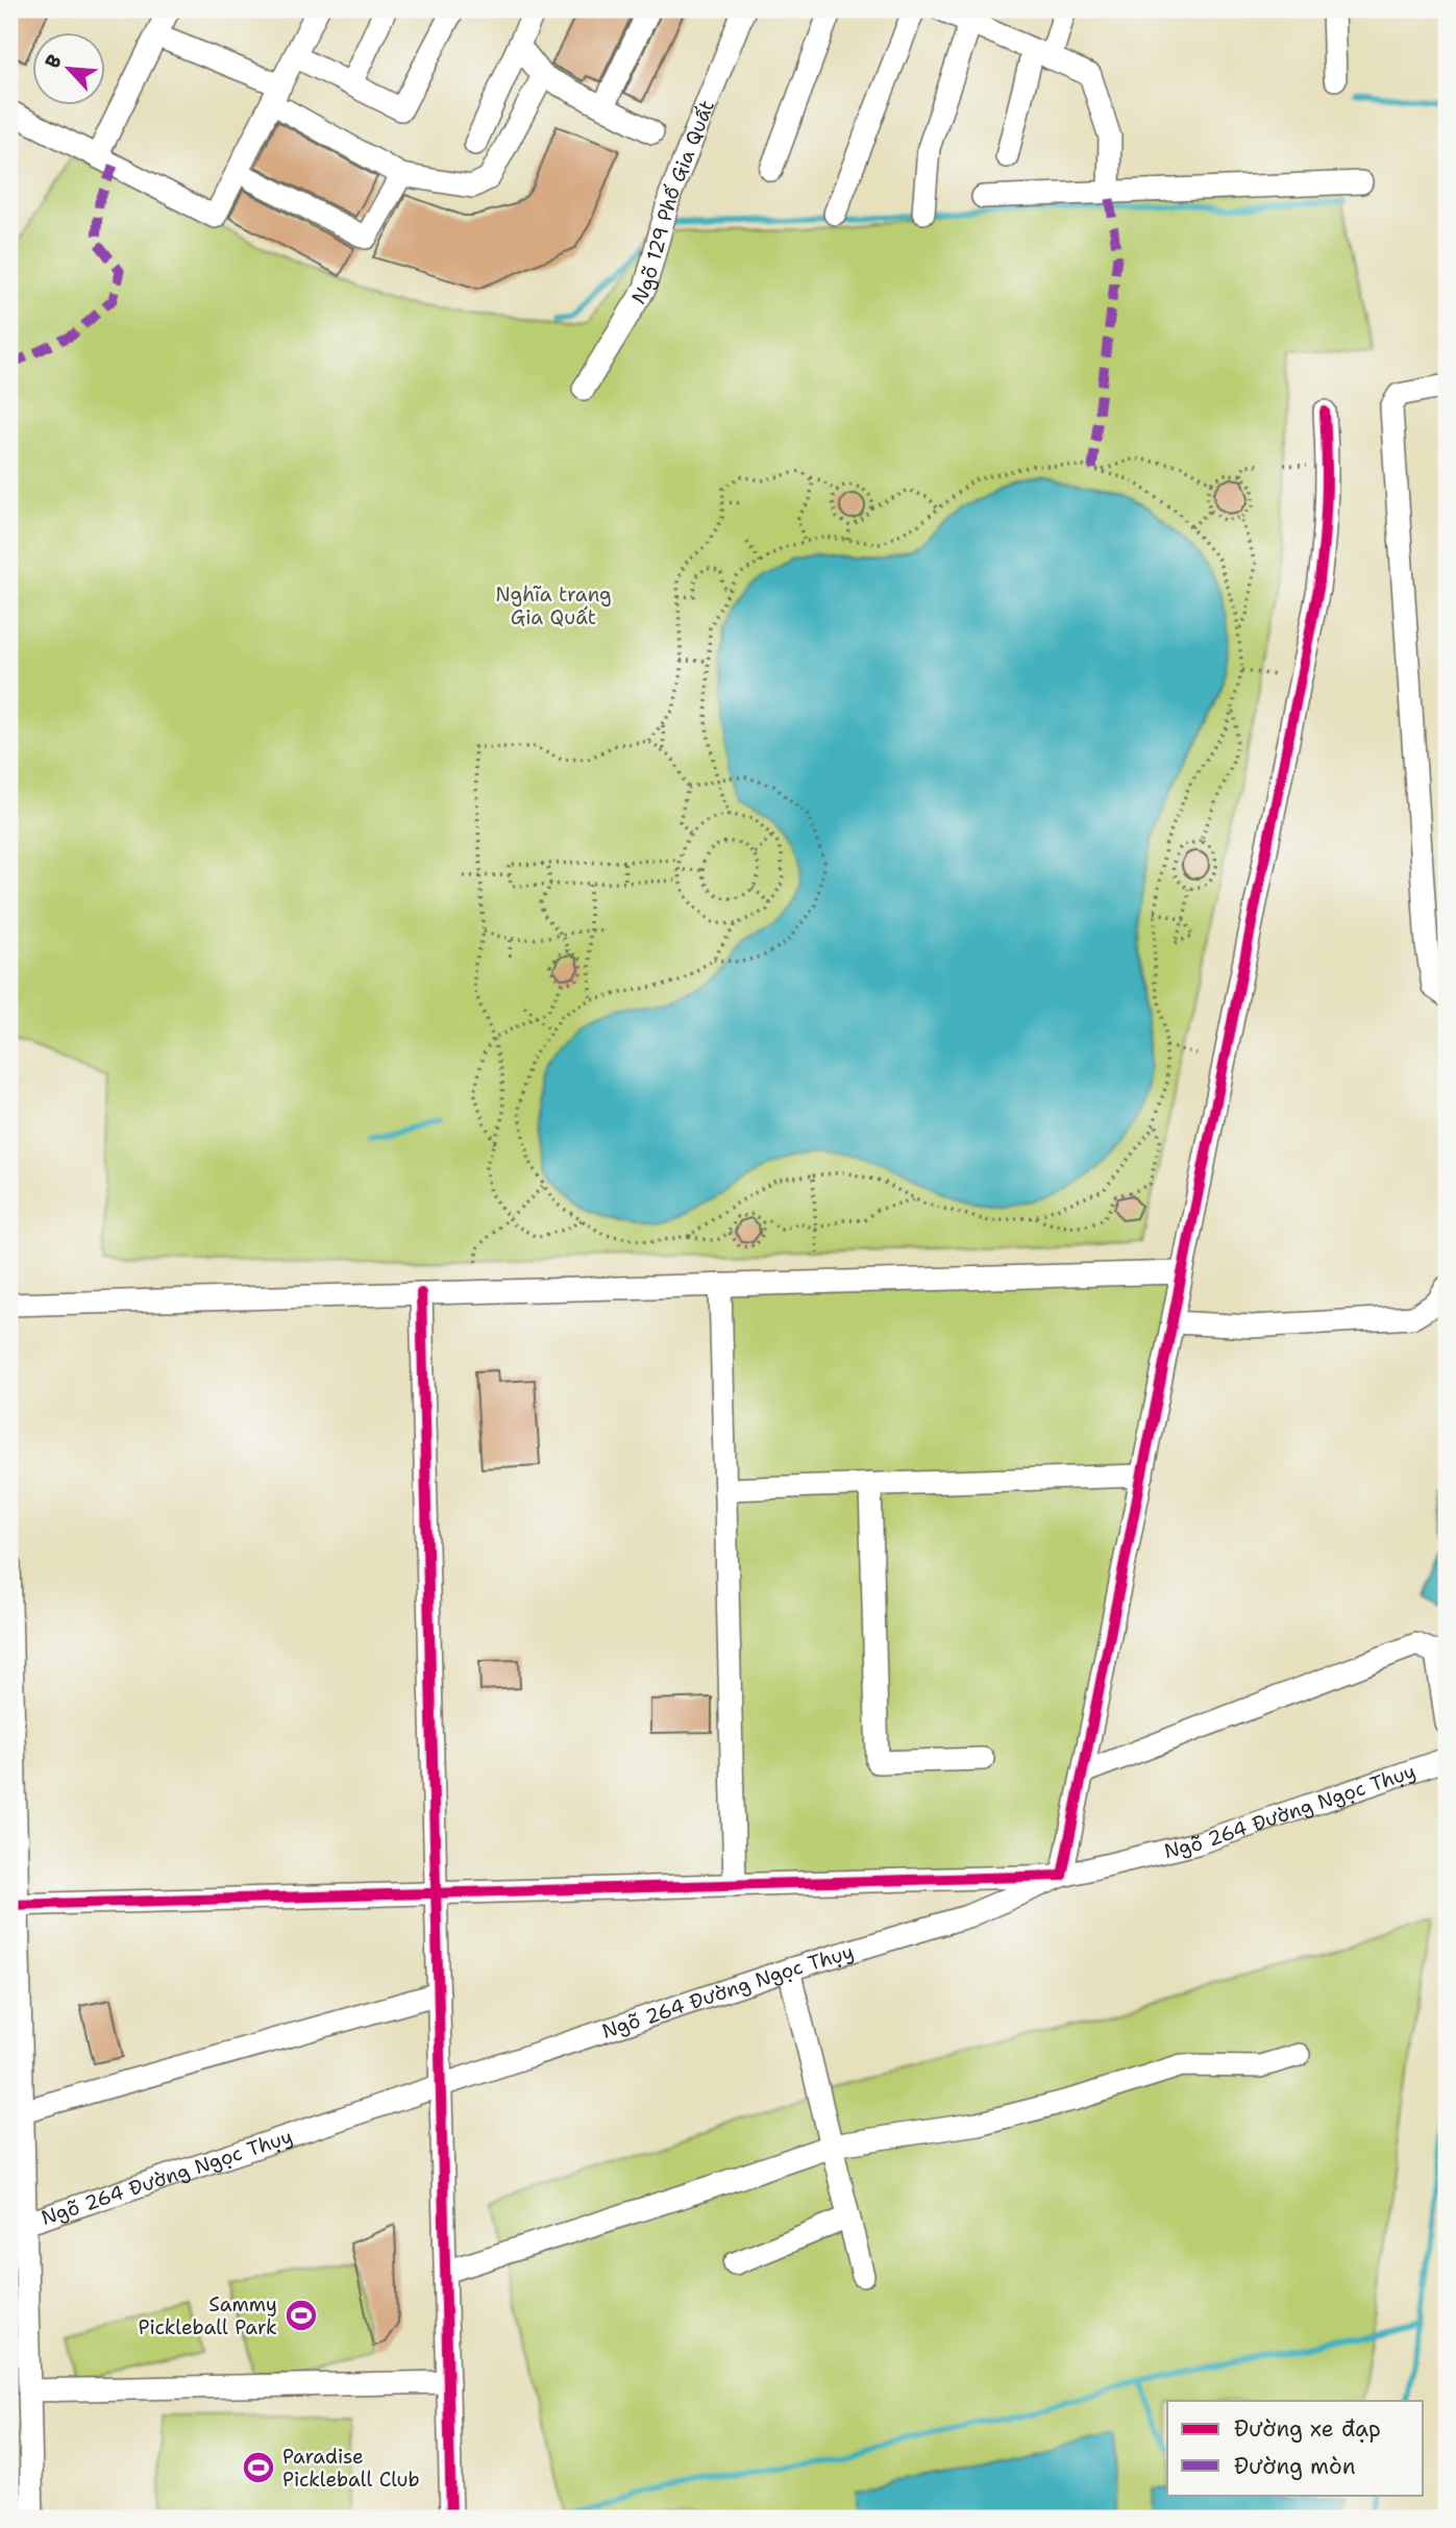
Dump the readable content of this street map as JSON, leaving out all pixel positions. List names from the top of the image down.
{
  "streets": {
    "street": ["Ngõ 129 Phố Gia Quất", "Ngõ 264 Đường Ngọc Thụy"]
  },
  "parks": ["Nghĩa trang Gia Quất"],
  "places": {
    "sports": ["Sammy Pickleball Park", "Paradise Pickleball Club"]
  },
  "legend": ["Đường xe đạp", "Đường mòn"],
  "north": "top left"
}
